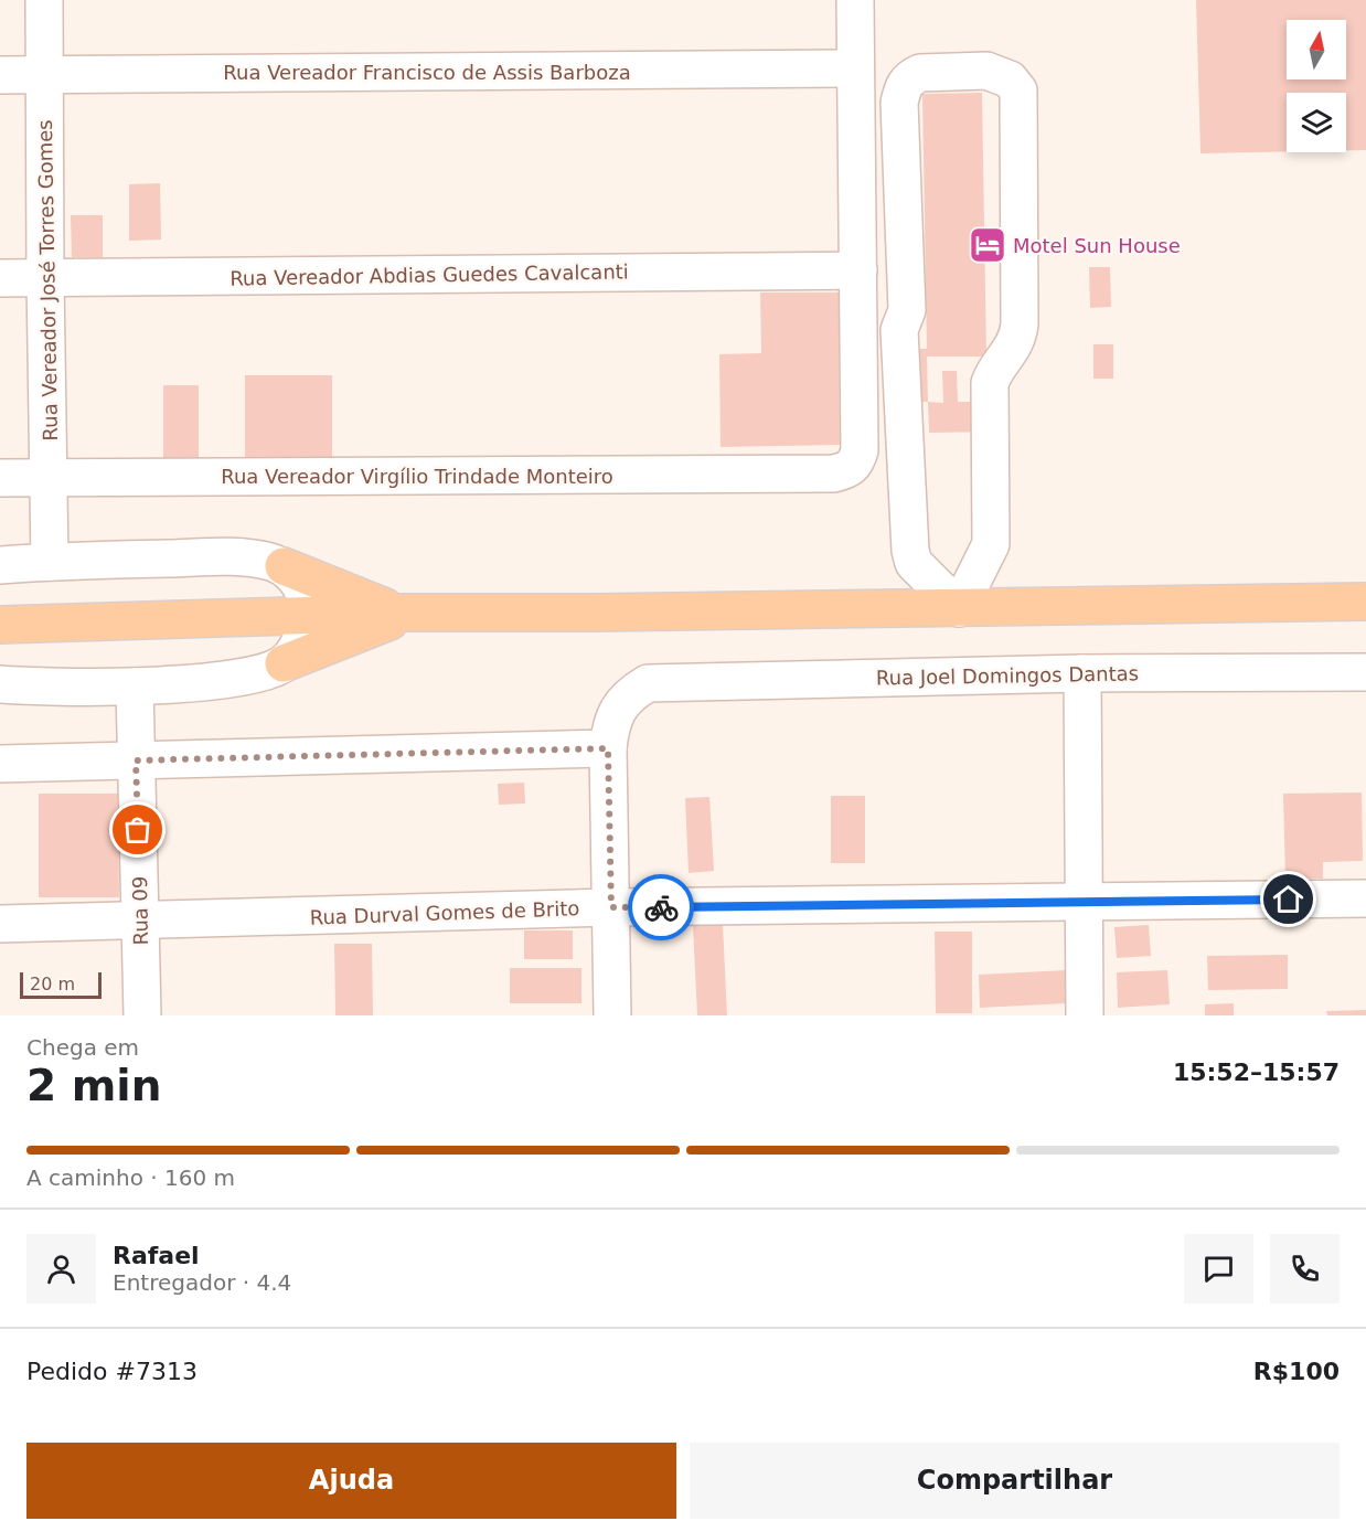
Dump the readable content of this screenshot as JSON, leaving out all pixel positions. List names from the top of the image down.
{
  "streets": {
    "street": [
      "Rua Vereador Francisco de Assis Barboza",
      "Rua Vereador Abdias Guedes Cavalcanti",
      "Rua Vereador José Torres Gomes",
      "Rua Vereador Virgílio Trindade Monteiro",
      "Rua Joel Domingos Dantas",
      "Rua 09",
      "Rua Durval Gomes de Brito"
    ]
  },
  "crossings": [
    ["Rua Vereador Francisco de Assis Barboza", "Rua Vereador José Torres Gomes"],
    ["Rua Vereador Abdias Guedes Cavalcanti", "Rua Vereador José Torres Gomes"],
    ["Rua Vereador Abdias Guedes Cavalcanti", "Rua Vereador Virgílio Trindade Monteiro"],
    ["Rua Vereador José Torres Gomes", "Rua Vereador Virgílio Trindade Monteiro"],
    ["Rua 09", "Rua Durval Gomes de Brito"]
  ],
  "places": {
    "hotel": ["Motel Sun House"]
  },
  "scale_bar": "20 m",
  "north": "top",
  "page": {
    "scale": "20 m",
    "heading": ["2 min", "Chega em", "15:52–15:57"],
    "panel": [
      "Rafael",
      "Entregador · 4.4",
      "Pedido #7313",
      "R$100"
    ],
    "bar": "A caminho · 160 m",
    "buttons": ["Ajuda", "Compartilhar"]
  }
}
